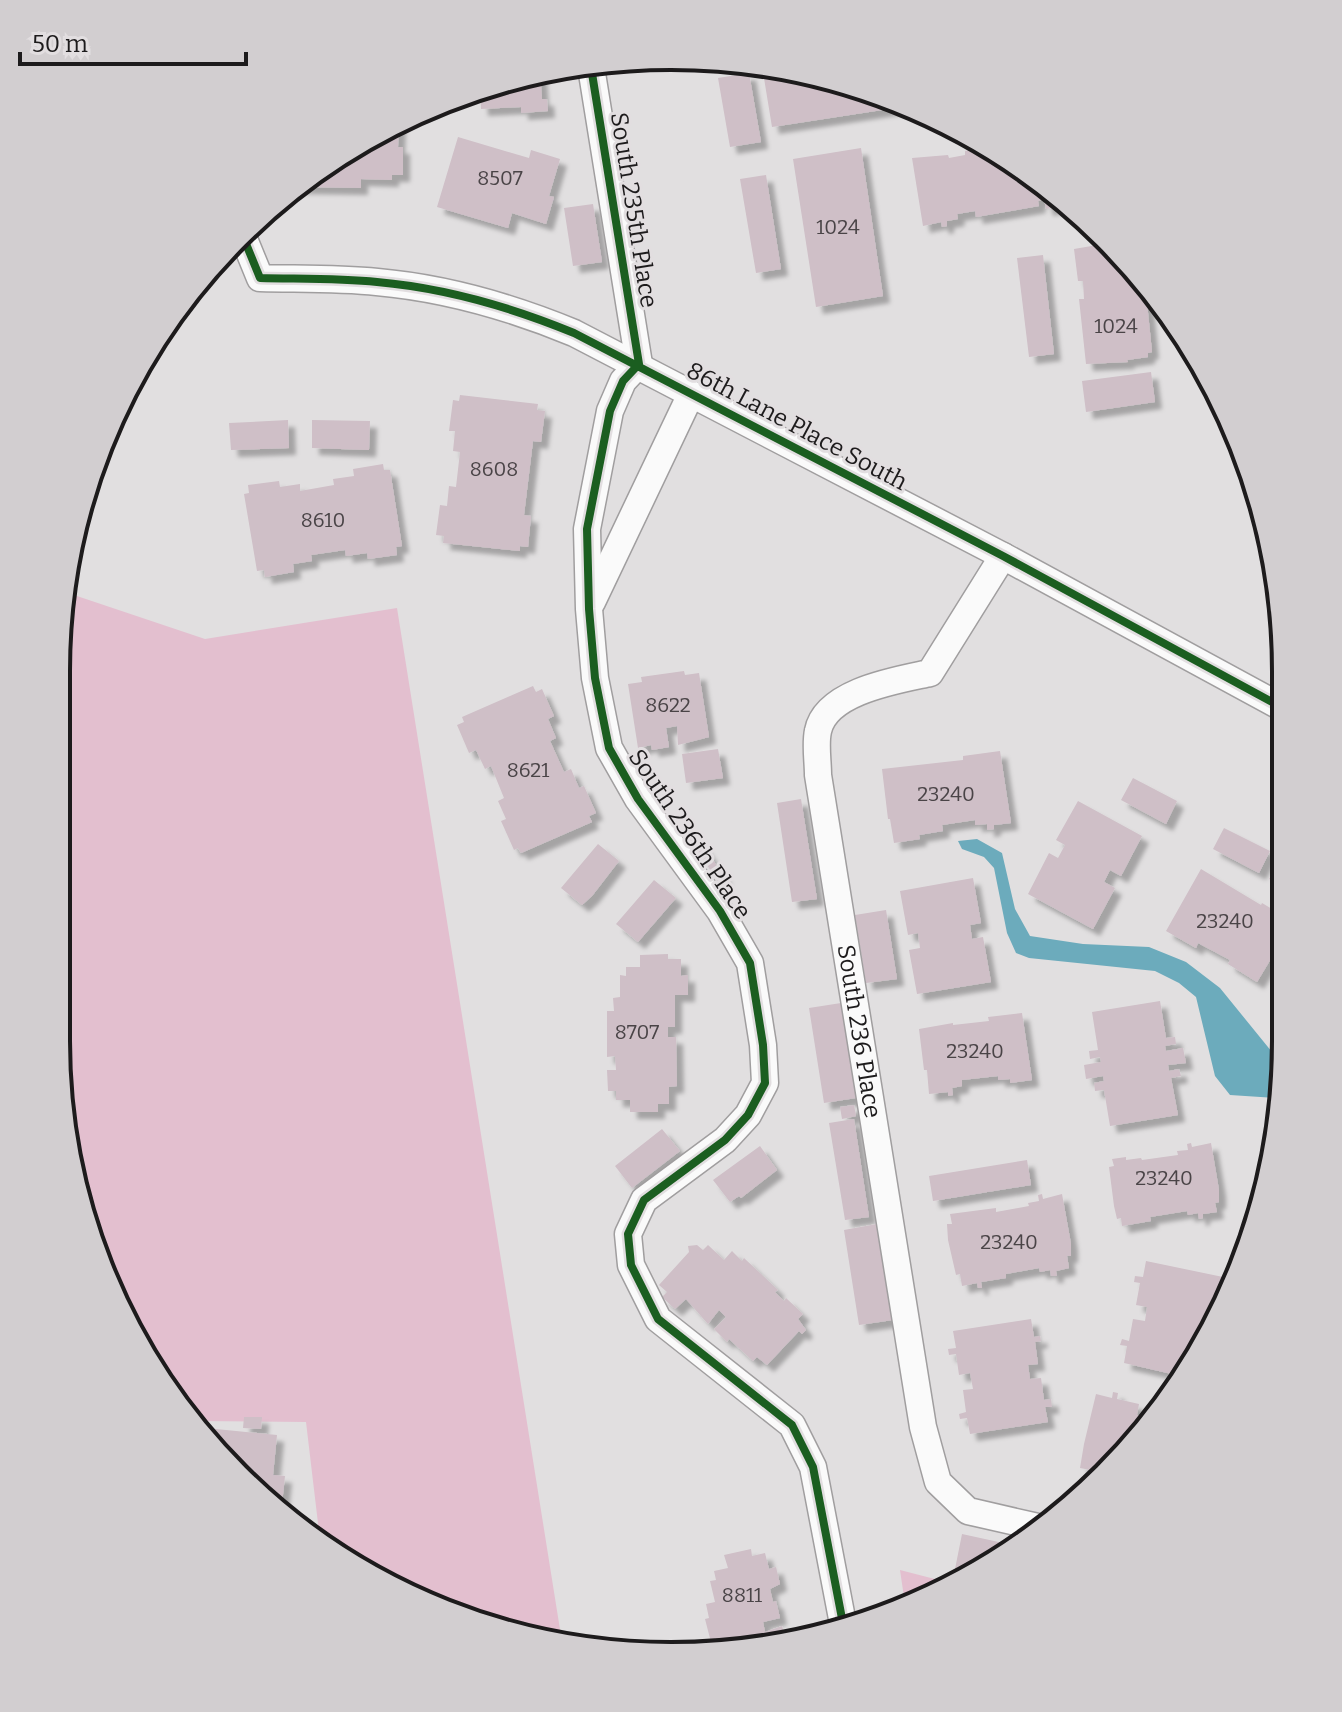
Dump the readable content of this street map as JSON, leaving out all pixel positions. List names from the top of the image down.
{
  "streets": {
    "street": [
      "South 235th Place",
      "86th Lane Place South",
      "South 236th Place",
      "South 236 Place"
    ]
  },
  "crossings": [
    ["South 235th Place", "86th Lane Place South"],
    ["South 235th Place", "South 236th Place"],
    ["86th Lane Place South", "South 236th Place"],
    ["86th Lane Place South", "South 236 Place"]
  ],
  "house_numbers": [
    "8507",
    "1024",
    "1024",
    "8608",
    "8610",
    "8622",
    "8621",
    "23240",
    "23240",
    "8707",
    "23240",
    "23240",
    "23240",
    "8811"
  ],
  "scale_bar": "50 m"
}
